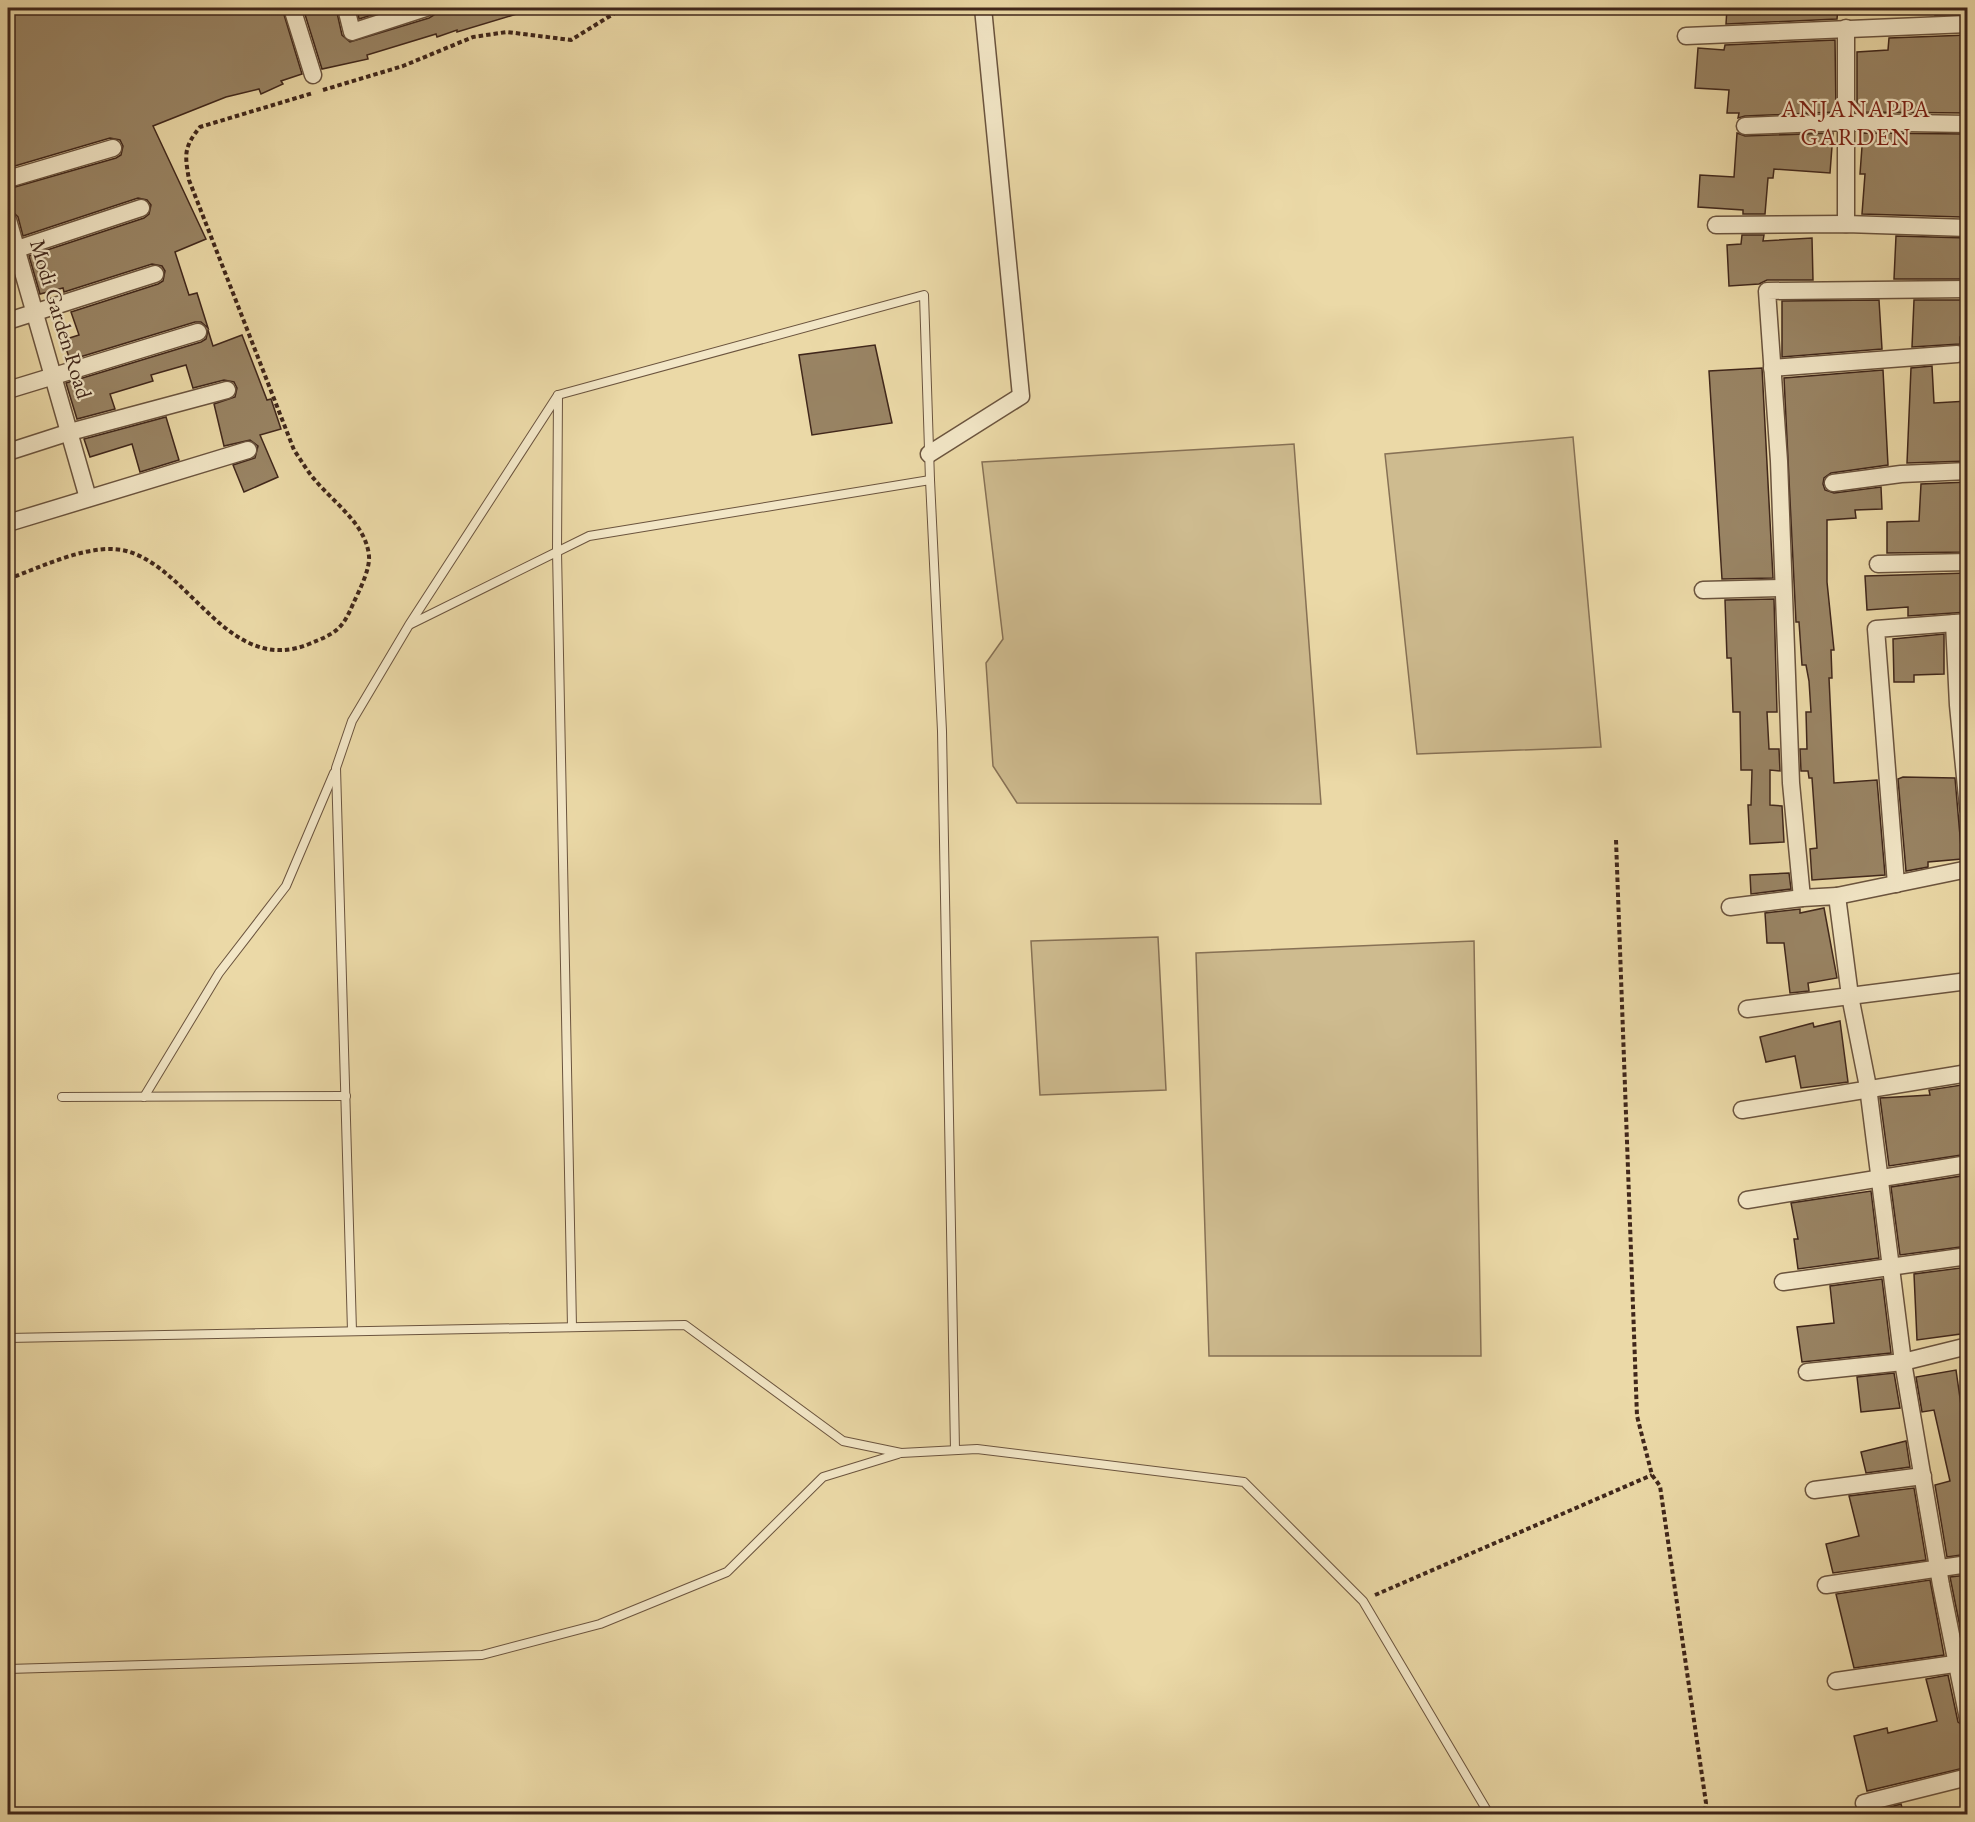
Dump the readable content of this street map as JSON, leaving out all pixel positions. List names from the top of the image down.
{
  "streets": {
    "street": ["Modi Garden Road"]
  },
  "districts": ["ANJANAPPA GARDEN"]
}
